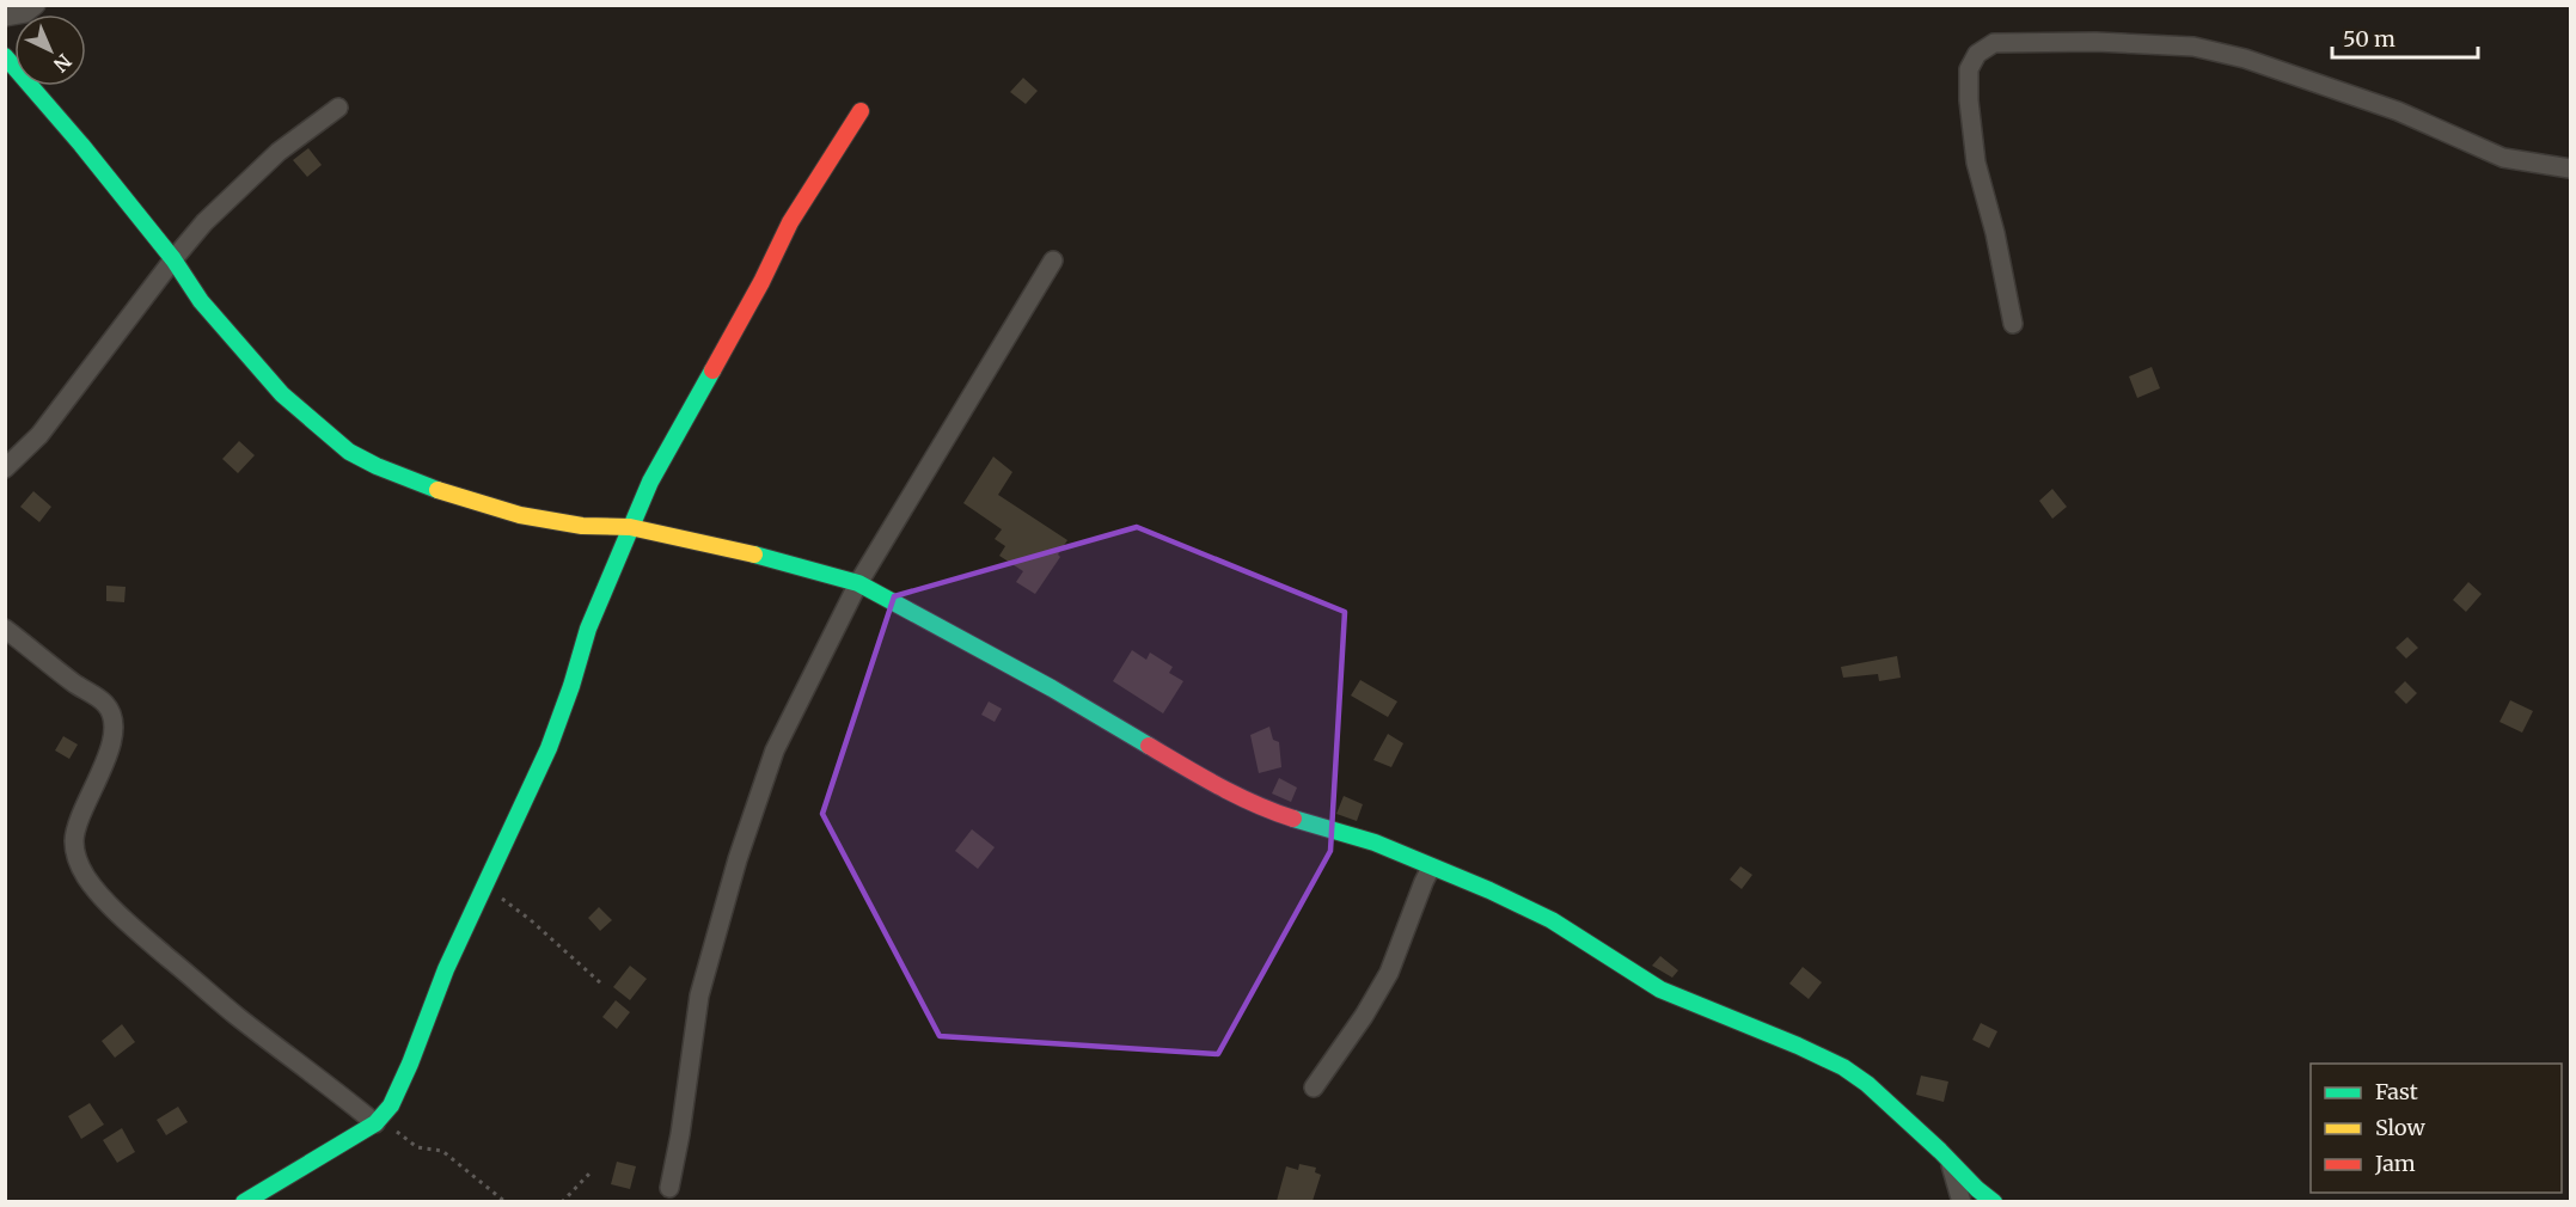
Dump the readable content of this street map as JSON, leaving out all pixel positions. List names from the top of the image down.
{
  "legend": ["Fast", "Slow", "Jam"],
  "scale_bar": "50 m",
  "north": "bottom right"
}
